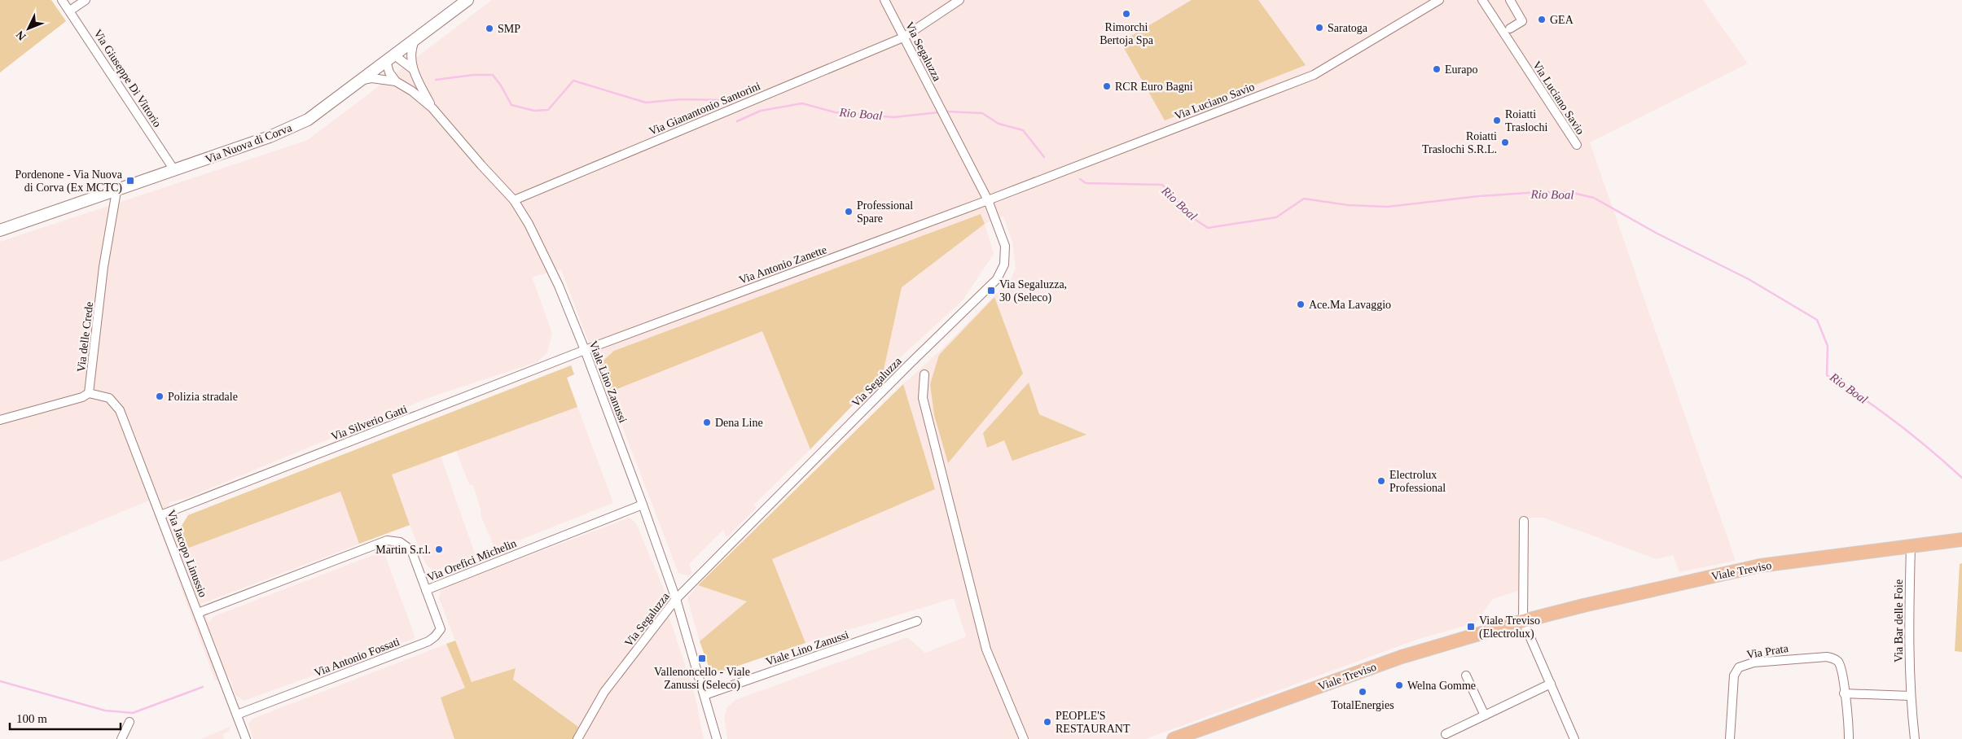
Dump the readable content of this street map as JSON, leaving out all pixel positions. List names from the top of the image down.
{
  "streets": {
    "main road": ["Via Nuova di Corva", "Viale Treviso"],
    "street": [
      "Via Segaluzza",
      "Via Giuseppe Di Vittorio",
      "Via Luciano Savio",
      "Via Gianantonio Santorini",
      "Via Antonio Zanette",
      "Via delle Crede",
      "Viale Lino Zanussi",
      "Via Silverio Gatti",
      "Via Jacopo Linussio",
      "Via Orefici Michelin",
      "Via Bar delle Foie",
      "Via Prata",
      "Via Antonio Fossati"
    ]
  },
  "crossings": [
    ["Via Segaluzza", "Via Luciano Savio"],
    ["Via Segaluzza", "Via Gianantonio Santorini"],
    ["Via Segaluzza", "Via Antonio Zanette"],
    ["Via Segaluzza", "Viale Lino Zanussi"],
    ["Via Giuseppe Di Vittorio", "Via Nuova di Corva"],
    ["Via Luciano Savio", "Via Antonio Zanette"],
    ["Via Gianantonio Santorini", "Viale Lino Zanussi"],
    ["Via Nuova di Corva", "Via delle Crede"],
    ["Via Nuova di Corva", "Viale Lino Zanussi"],
    ["Via Antonio Zanette", "Viale Lino Zanussi"],
    ["Via Antonio Zanette", "Via Silverio Gatti"],
    ["Via delle Crede", "Via Jacopo Linussio"],
    ["Viale Lino Zanussi", "Via Silverio Gatti"],
    ["Viale Lino Zanussi", "Via Orefici Michelin"],
    ["Via Silverio Gatti", "Via Jacopo Linussio"],
    ["Via Jacopo Linussio", "Via Orefici Michelin"],
    ["Via Jacopo Linussio", "Via Antonio Fossati"],
    ["Via Orefici Michelin", "Via Antonio Fossati"],
    ["Viale Treviso", "Via Bar delle Foie"]
  ],
  "water": ["Rio Boal"],
  "places": {
    "other": [
      "Rimorchi Bertoja Spa",
      "GEA",
      "Saratoga",
      "SMP",
      "Eurapo",
      "RCR Euro Bagni",
      "Roiatti Traslochi",
      "Roiatti Traslochi S.R.L.",
      "Professional Spare",
      "Ace.Ma Lavaggio",
      "Polizia stradale",
      "Dena Line",
      "Electrolux Professional",
      "Martin S.r.l.",
      "Welna Gomme",
      "TotalEnergies",
      "PEOPLE'S RESTAURANT"
    ],
    "transit": [
      "Pordenone - Via Nuova di Corva (Ex MCTC)",
      "Via Segaluzza, 30 (Seleco)",
      "Viale Treviso (Electrolux)",
      "Vallenoncello - Viale Zanussi (Seleco)"
    ]
  },
  "scale_bar": "100 m",
  "north": "bottom left"
}
